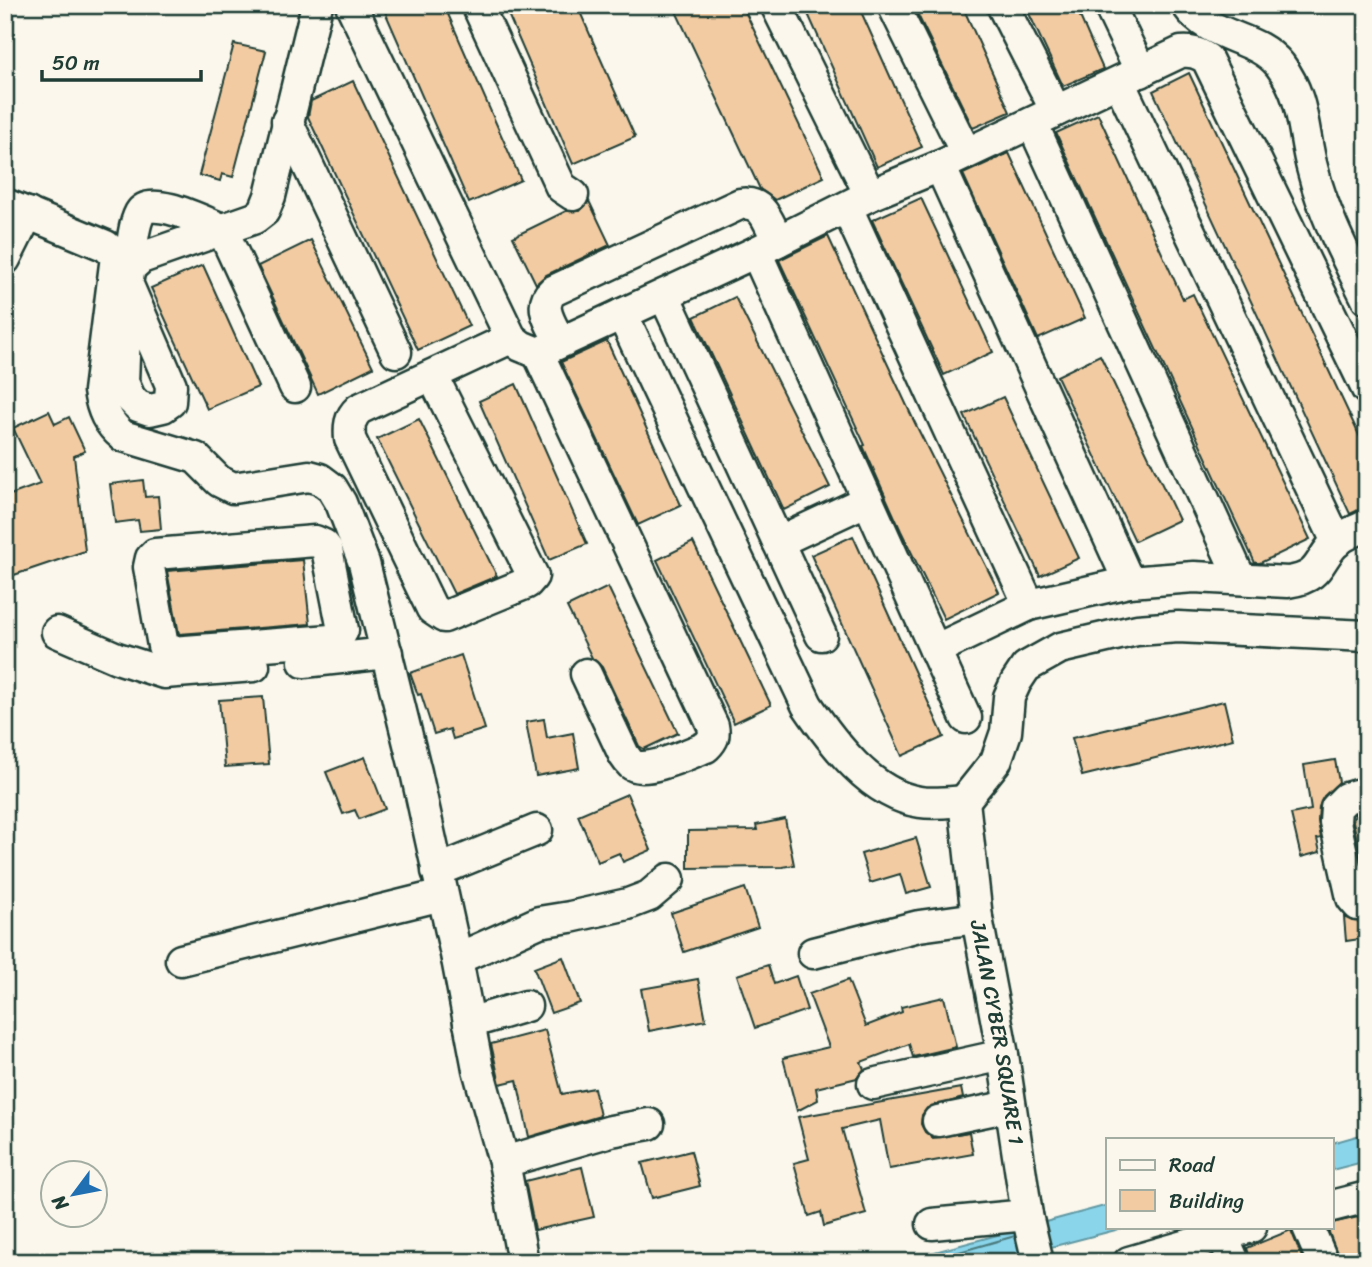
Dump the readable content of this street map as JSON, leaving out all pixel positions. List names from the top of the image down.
{
  "streets": {
    "street": ["JALAN CYBER SQUARE 1"]
  },
  "legend": ["Road", "Building"],
  "scale_bar": "50 m",
  "north": "bottom left"
}
